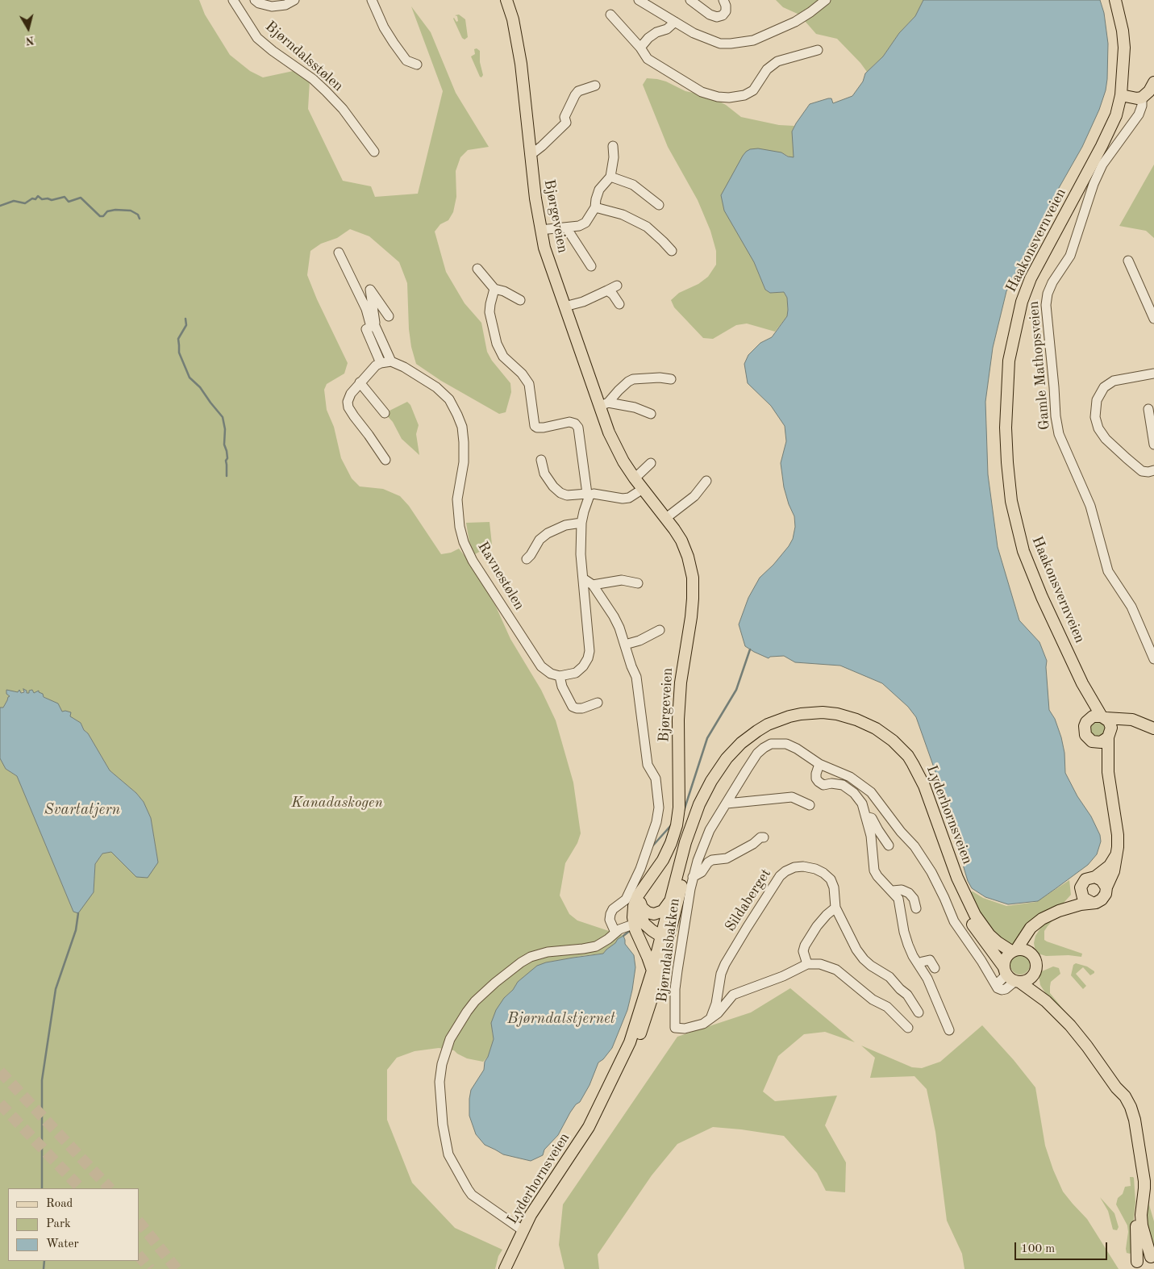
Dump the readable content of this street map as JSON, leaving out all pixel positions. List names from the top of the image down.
{
  "streets": {
    "main road": ["Bjørgeveien", "Haakonsvernveien", "Lyderhornsveien"],
    "street": [
      "Bjørndalsstølen",
      "Gamle Mathopsveien",
      "Ravnestølen",
      "Sildaberget",
      "Bjørndalsbakken"
    ]
  },
  "crossings": [
    ["Bjørgeveien", "Lyderhornsveien"],
    ["Lyderhornsveien", "Bjørndalsbakken"],
    ["Sildaberget", "Bjørndalsbakken"]
  ],
  "water": ["Svartatjern", "Bjørndalstjernet"],
  "parks": ["Kanadaskogen"],
  "legend": ["Road", "Park", "Water"],
  "scale_bar": "100 m",
  "north": "bottom"
}
